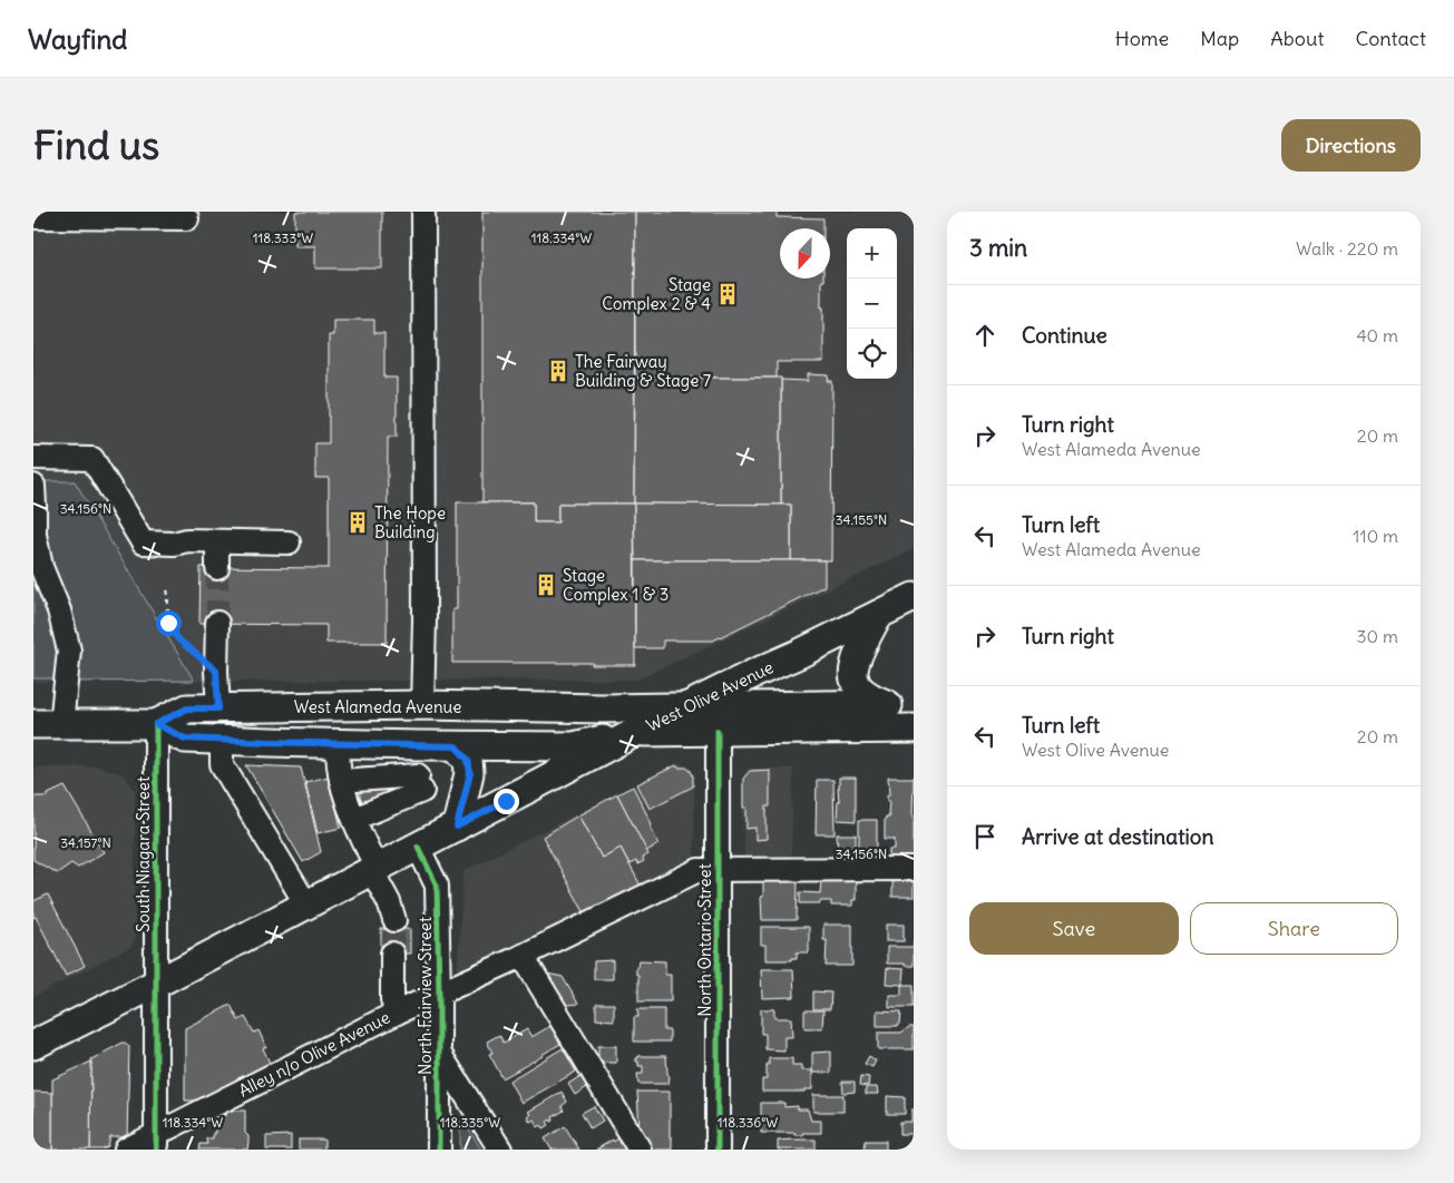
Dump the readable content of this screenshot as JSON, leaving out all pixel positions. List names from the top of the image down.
{
  "streets": {
    "main road": ["West Olive Avenue", "West Alameda Avenue"],
    "street": [
      "South Niagara Street",
      "North Ontario Street",
      "North Fairview Street",
      "Alley n/o Olive Avenue"
    ]
  },
  "crossings": [
    ["West Olive Avenue", "West Alameda Avenue"],
    ["West Olive Avenue", "South Niagara Street"],
    ["West Olive Avenue", "North Fairview Street"],
    ["West Alameda Avenue", "South Niagara Street"],
    ["West Alameda Avenue", "North Ontario Street"],
    ["South Niagara Street", "Alley n/o Olive Avenue"],
    ["North Ontario Street", "Alley n/o Olive Avenue"],
    ["North Fairview Street", "Alley n/o Olive Avenue"]
  ],
  "places": {
    "building": [
      "Stage Complex 2 & 4",
      "The Fairway Building & Stage 7",
      "The Hope Building",
      "Stage Complex 1 & 3"
    ]
  },
  "north": "bottom",
  "page": {
    "header": "Wayfind",
    "nav": [
      "Home",
      "Map",
      "About",
      "Contact"
    ],
    "buttons": [
      "Directions",
      ["Save", "Share"]
    ],
    "title": "Find us",
    "heading": ["3 min", "Walk · 220 m"],
    "map_buttons": ["+", "−"],
    "list": [
      ["Continue", "40 m"],
      ["Turn right", "West Alameda Avenue", "20 m"],
      ["Turn left", "West Alameda Avenue", "110 m"],
      ["Turn right", "30 m"],
      ["Turn left", "West Olive Avenue", "20 m"],
      "Arrive at destination"
    ]
  },
  "coordinates": [
    "118.333°W",
    "118.334°W",
    "34.156°N",
    "34.155°N",
    "34.157°N",
    "118.335°W",
    "118.336°W"
  ]
}
